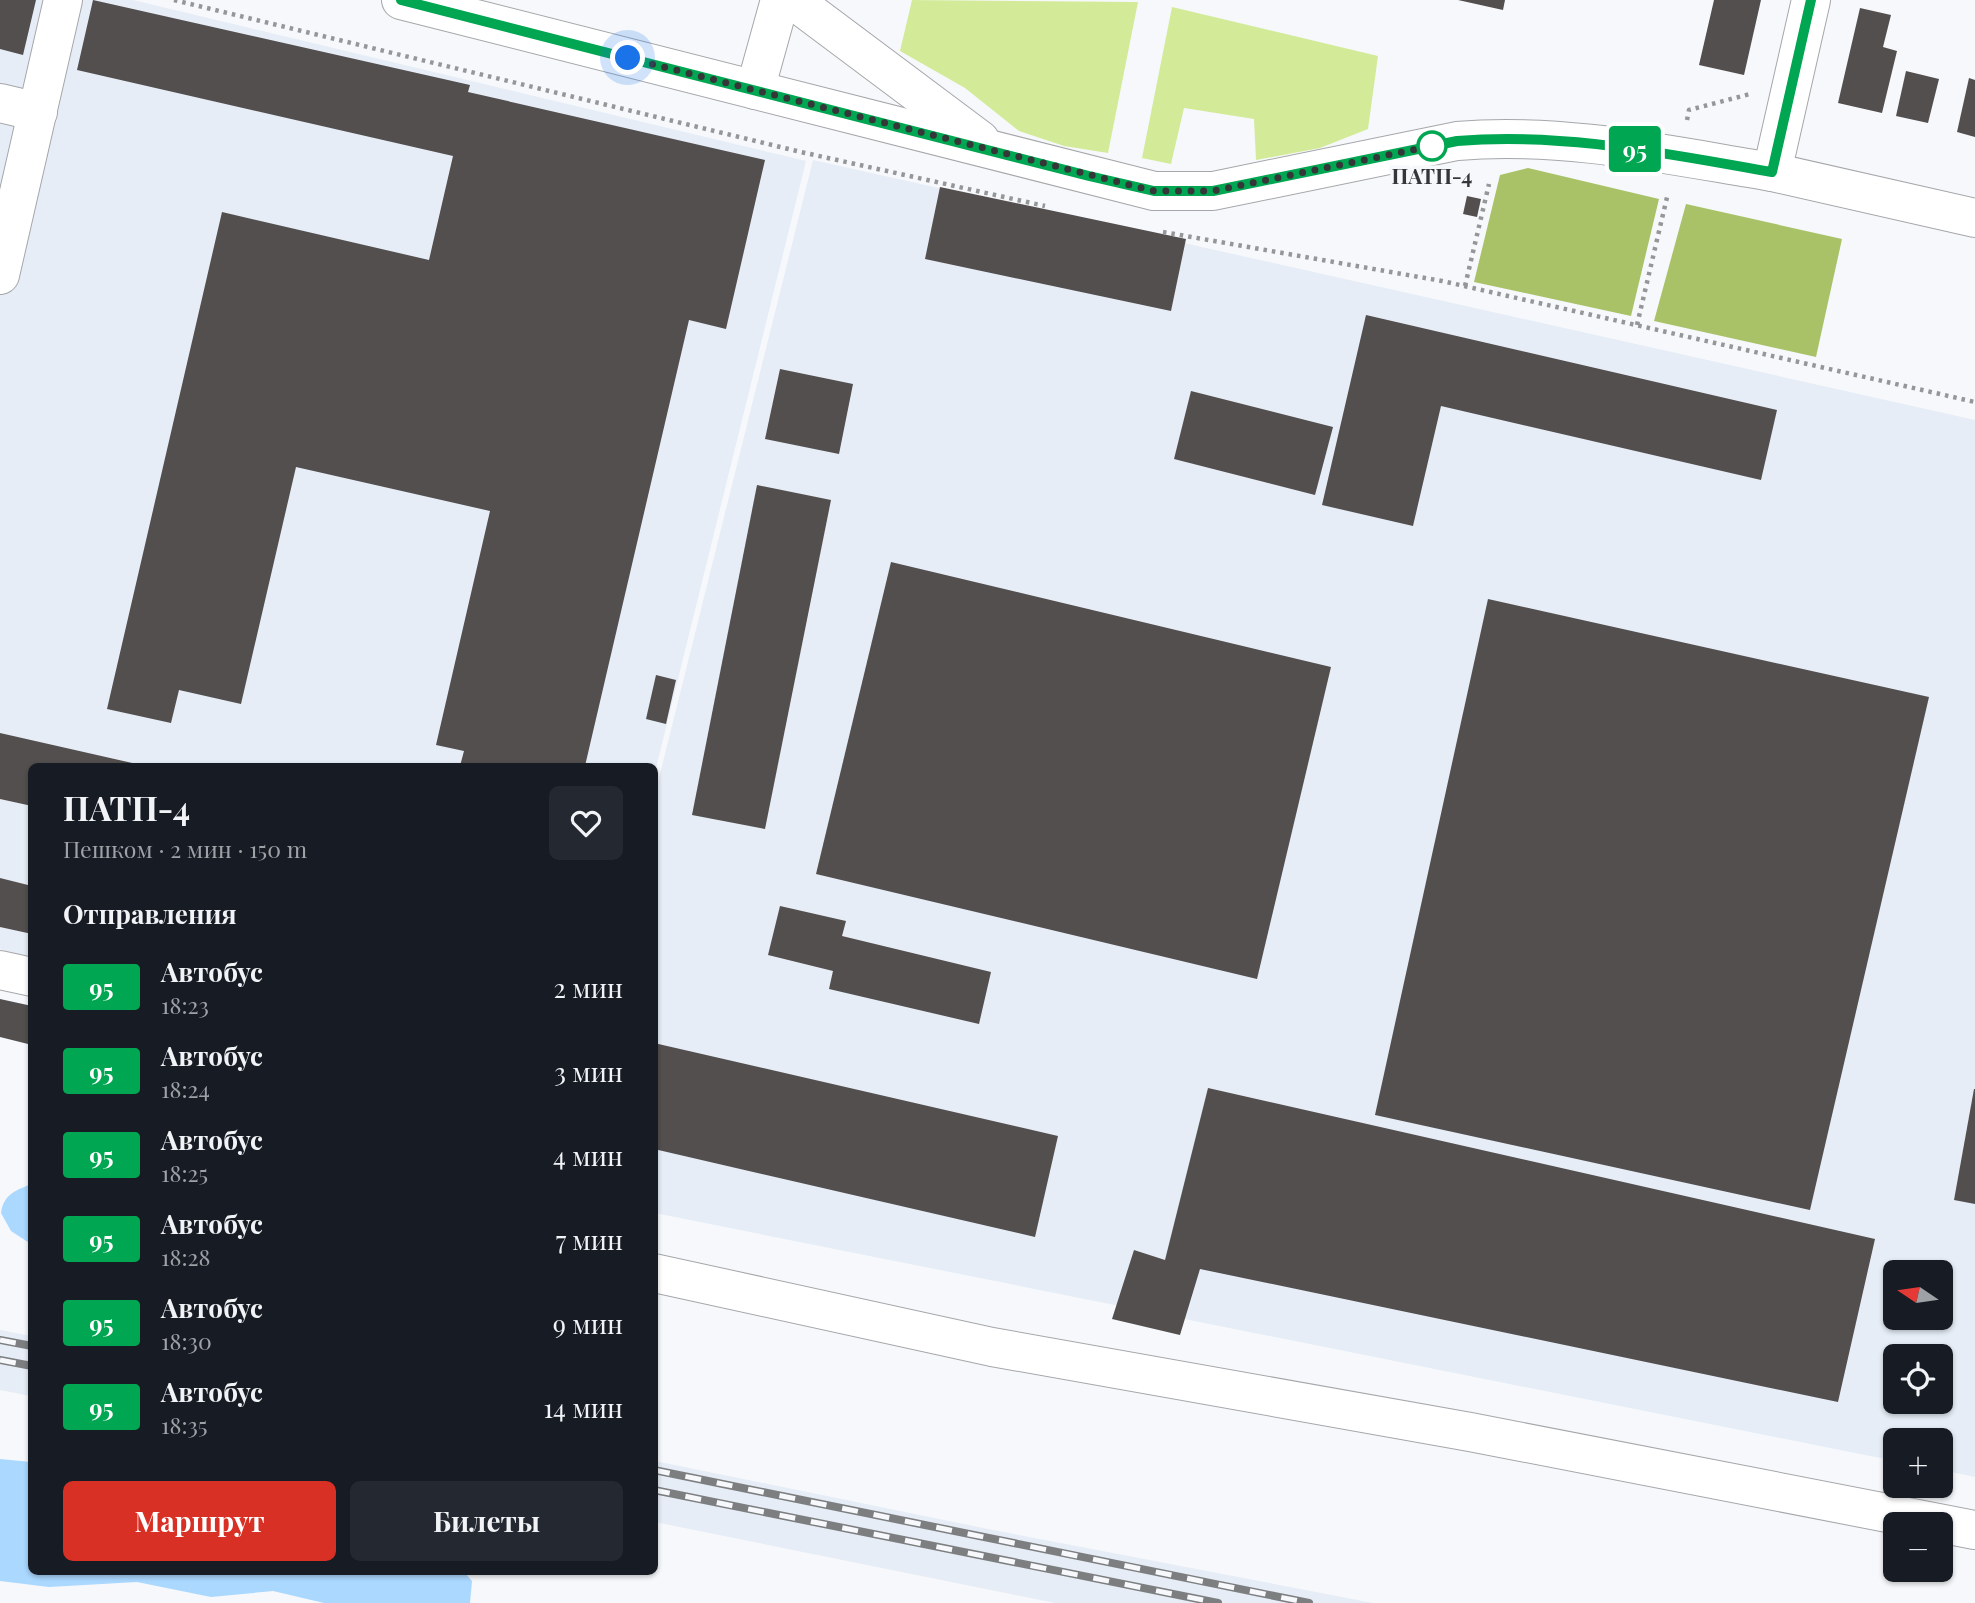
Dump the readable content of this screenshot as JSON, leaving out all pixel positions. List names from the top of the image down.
{
  "places": ["ПАТП-4"],
  "lines": ["bus line 95"],
  "north": "left",
  "page": {
    "on_map": "95",
    "heading": [
      ["ПАТП-4", "Пешком · 2 мин · 150 m"],
      "Отправления"
    ],
    "list": [
      {
        "mark": "95",
        "name": "Автобус",
        "note": "18:23",
        "value": "2 мин"
      },
      {
        "mark": "95",
        "name": "Автобус",
        "note": "18:24",
        "value": "3 мин"
      },
      {
        "mark": "95",
        "name": "Автобус",
        "note": "18:25",
        "value": "4 мин"
      },
      {
        "mark": "95",
        "name": "Автобус",
        "note": "18:28",
        "value": "7 мин"
      },
      {
        "mark": "95",
        "name": "Автобус",
        "note": "18:30",
        "value": "9 мин"
      },
      {
        "mark": "95",
        "name": "Автобус",
        "note": "18:35",
        "value": "14 мин"
      }
    ],
    "map_buttons": ["+", "−"],
    "buttons": ["Маршрут", "Билеты"]
  }
}
